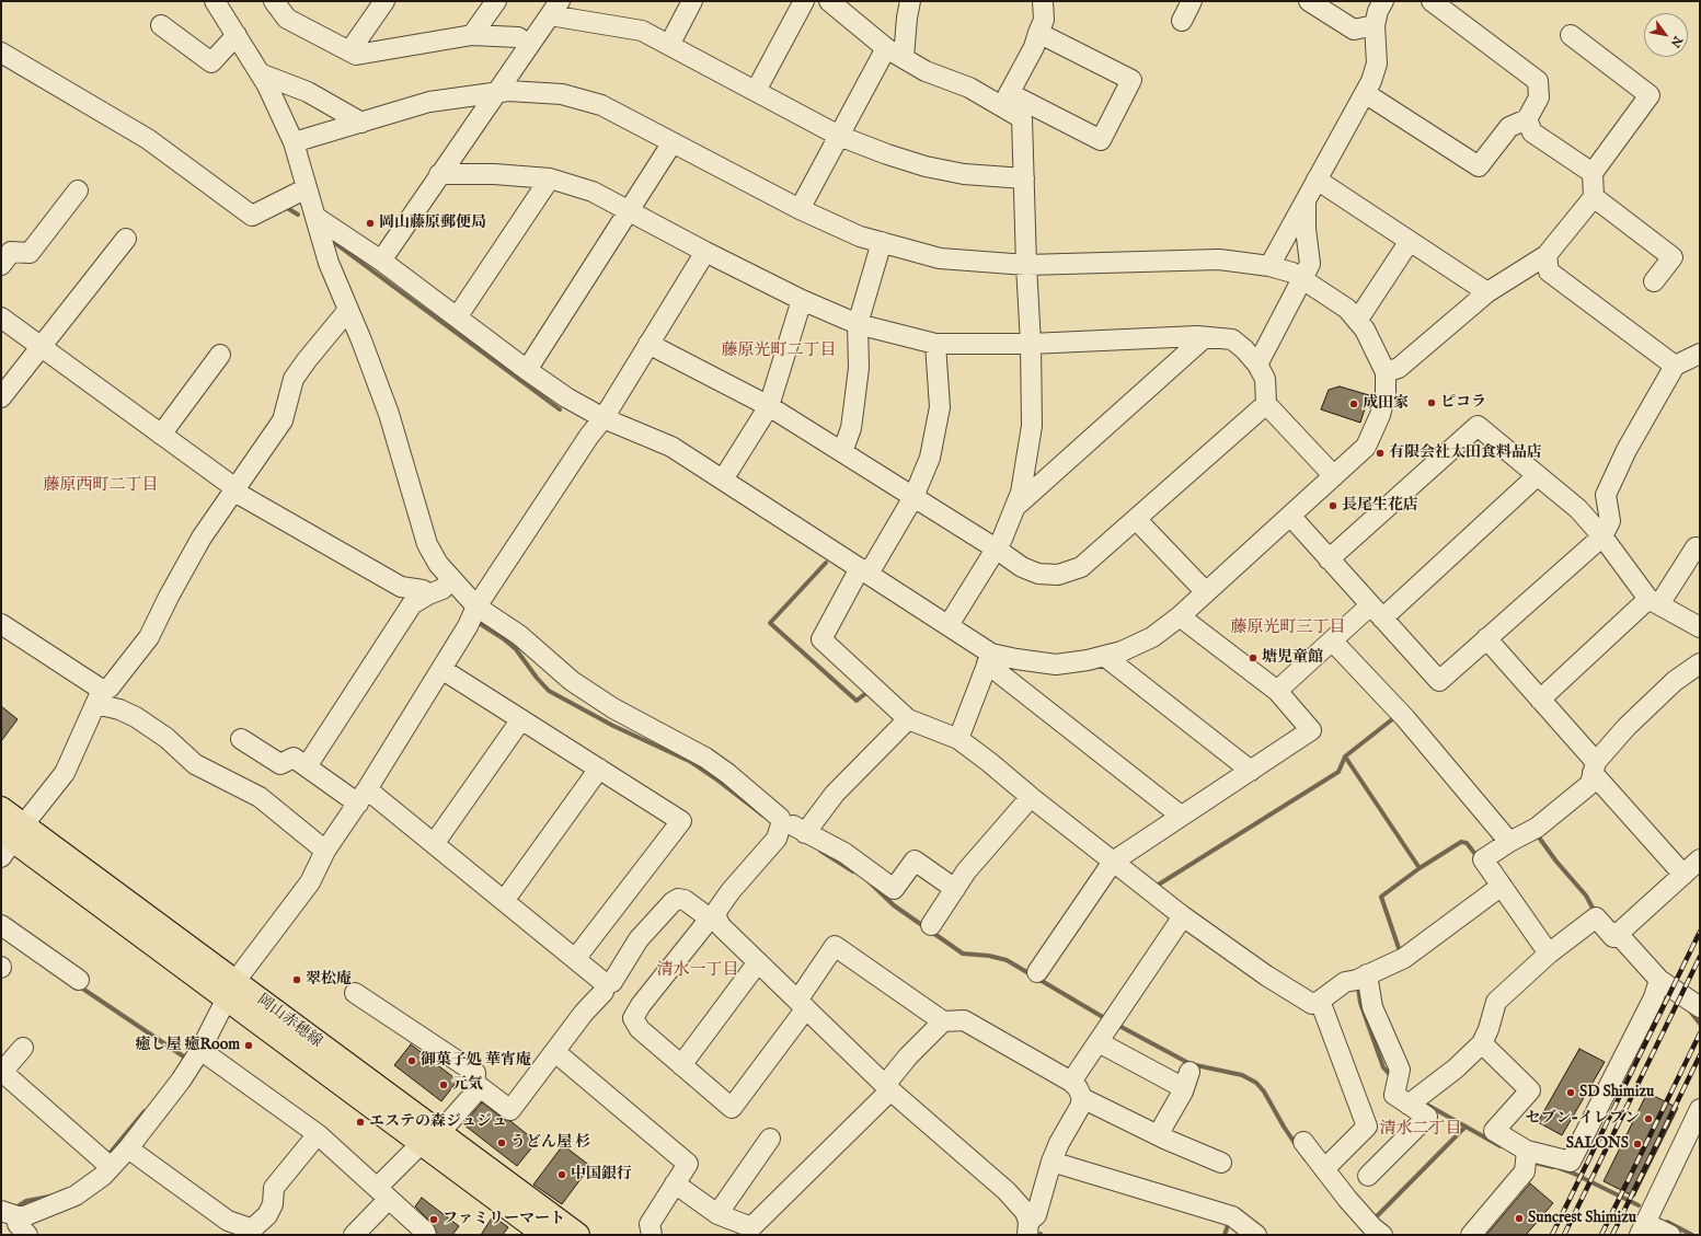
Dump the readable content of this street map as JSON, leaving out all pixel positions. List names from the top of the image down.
{
  "streets": {
    "main road": ["岡山赤穂線"]
  },
  "districts": [
    "藤原光町二丁目",
    "藤原西町二丁目",
    "藤原光町三丁目",
    "清水一丁目",
    "清水二丁目"
  ],
  "places": [
    "岡山藤原郵便局",
    "ピコラ",
    "成田家",
    "有限会社太田食料品店",
    "長尾生花店",
    "塘児童館",
    "翠松庵",
    "癒し屋 癒Room",
    "御菓子処 華宵庵",
    "元気",
    "SD Shimizu",
    "セブン-イレブン",
    "エステの森ジュジュ",
    "うどん屋 杉",
    "SALONS",
    "中国銀行",
    "Suncrest Shimizu",
    "ファミリーマート"
  ],
  "north": "bottom right"
}
